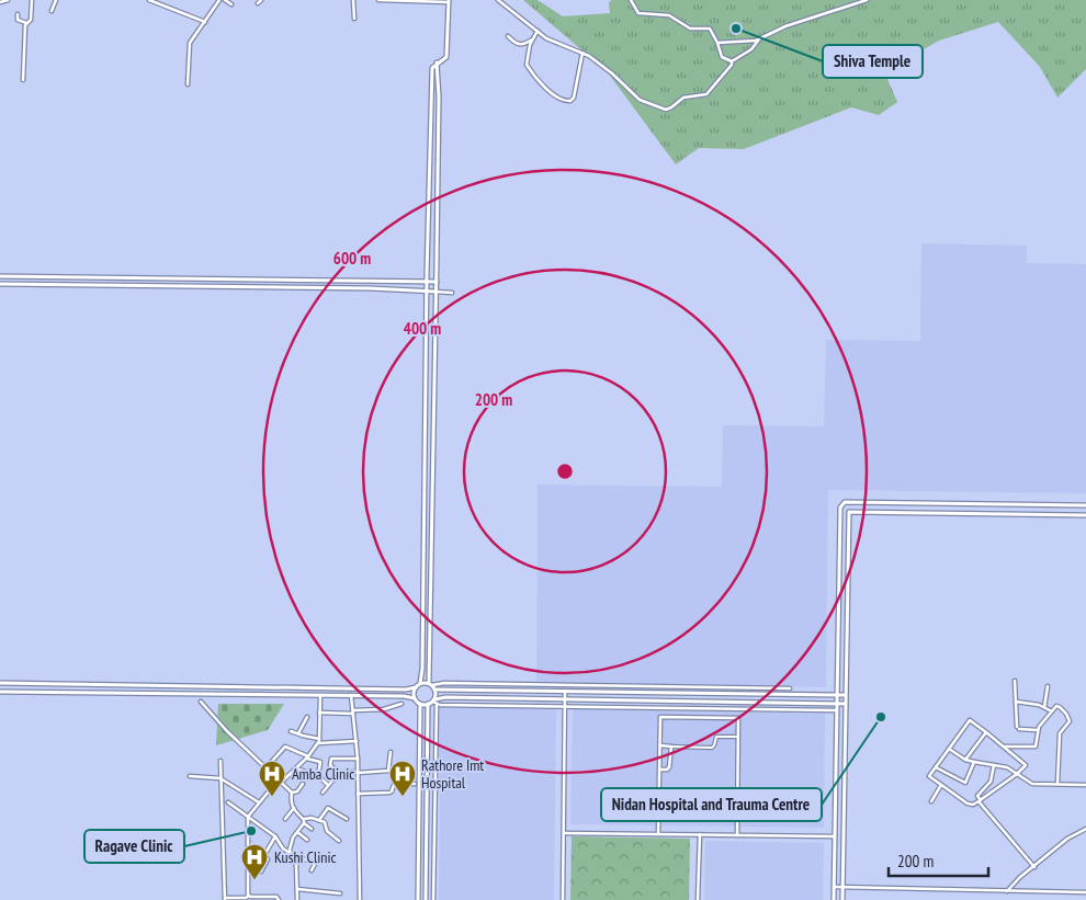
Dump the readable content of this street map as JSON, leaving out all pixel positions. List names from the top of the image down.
{
  "places": {
    "other": ["Shiva Temple", "Nidan Hospital and Trauma Centre", "Ragave Clinic"],
    "hospital": ["Amba Clinic", "Rathore Imt Hospital", "Kushi Clinic"]
  },
  "scale_bar": "200 m",
  "rings": ["600 m", "400 m", "200 m"]
}
